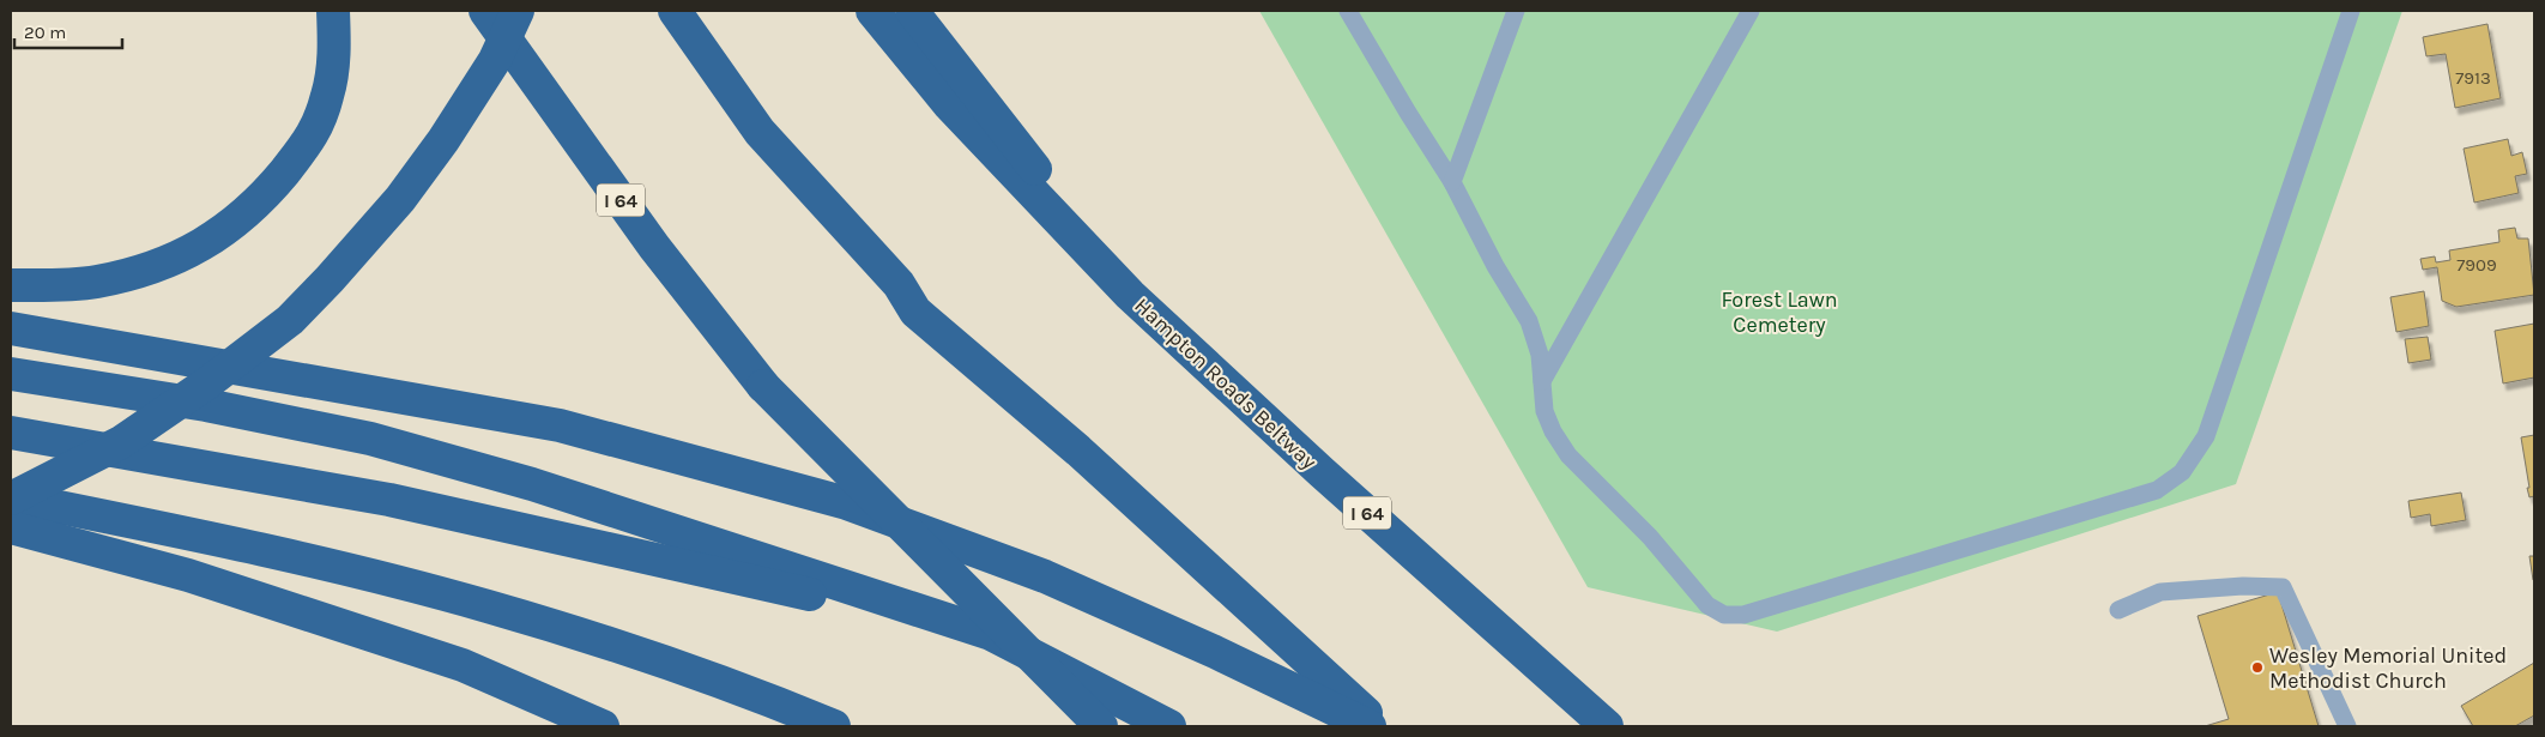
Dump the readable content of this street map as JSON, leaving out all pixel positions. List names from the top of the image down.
{
  "streets": {
    "highway": ["I 64", "Hampton Roads Beltway"]
  },
  "parks": ["Forest Lawn Cemetery"],
  "places": ["Wesley Memorial United Methodist Church"],
  "house_numbers": ["7913", "7909"],
  "scale_bar": "20 m"
}
